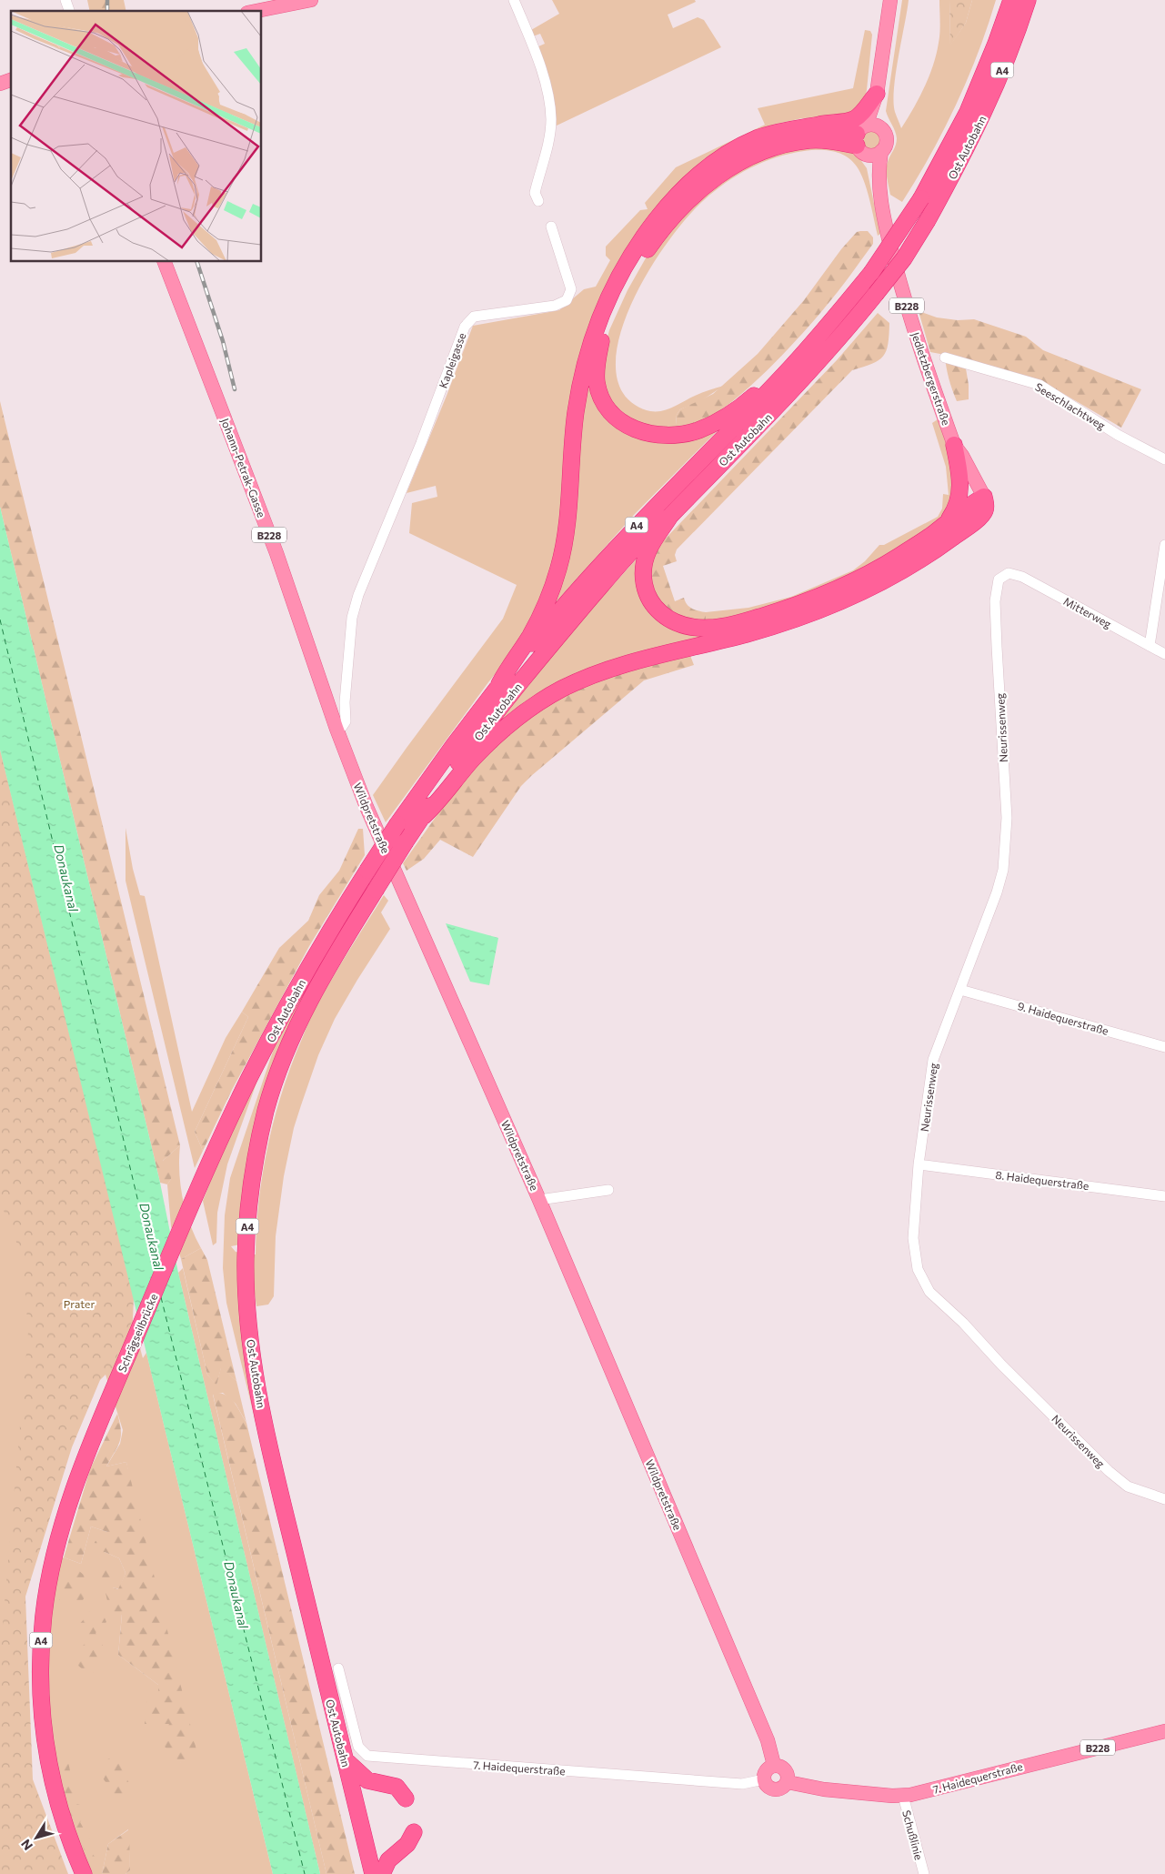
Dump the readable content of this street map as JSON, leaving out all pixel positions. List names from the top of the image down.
{
  "streets": {
    "highway": ["A4", "Ost Autobahn", "Schrägseilbrücke"],
    "main road": [
      "B228",
      "Jedletzbergerstraße",
      "Johann-Petrak-Gasse",
      "Wildpretstraße",
      "7. Haidequerstraße"
    ],
    "street": [
      "Kapleigasse",
      "Seeschlachtweg",
      "Mitterweg",
      "Neurissenweg",
      "9. Haidequerstraße",
      "8. Haidequerstraße",
      "Schußlinie"
    ]
  },
  "crossings": [
    ["Ost Autobahn", "Schrägseilbrücke"],
    ["Kapleigasse", "Johann-Petrak-Gasse"],
    ["Kapleigasse", "Wildpretstraße"],
    ["Johann-Petrak-Gasse", "Wildpretstraße"],
    ["Mitterweg", "Neurissenweg"],
    ["Neurissenweg", "9. Haidequerstraße"],
    ["Neurissenweg", "8. Haidequerstraße"],
    ["Wildpretstraße", "7. Haidequerstraße"],
    ["7. Haidequerstraße", "Schußlinie"]
  ],
  "water": ["Donaukanal"],
  "parks": ["Prater"],
  "north": "bottom left"
}
